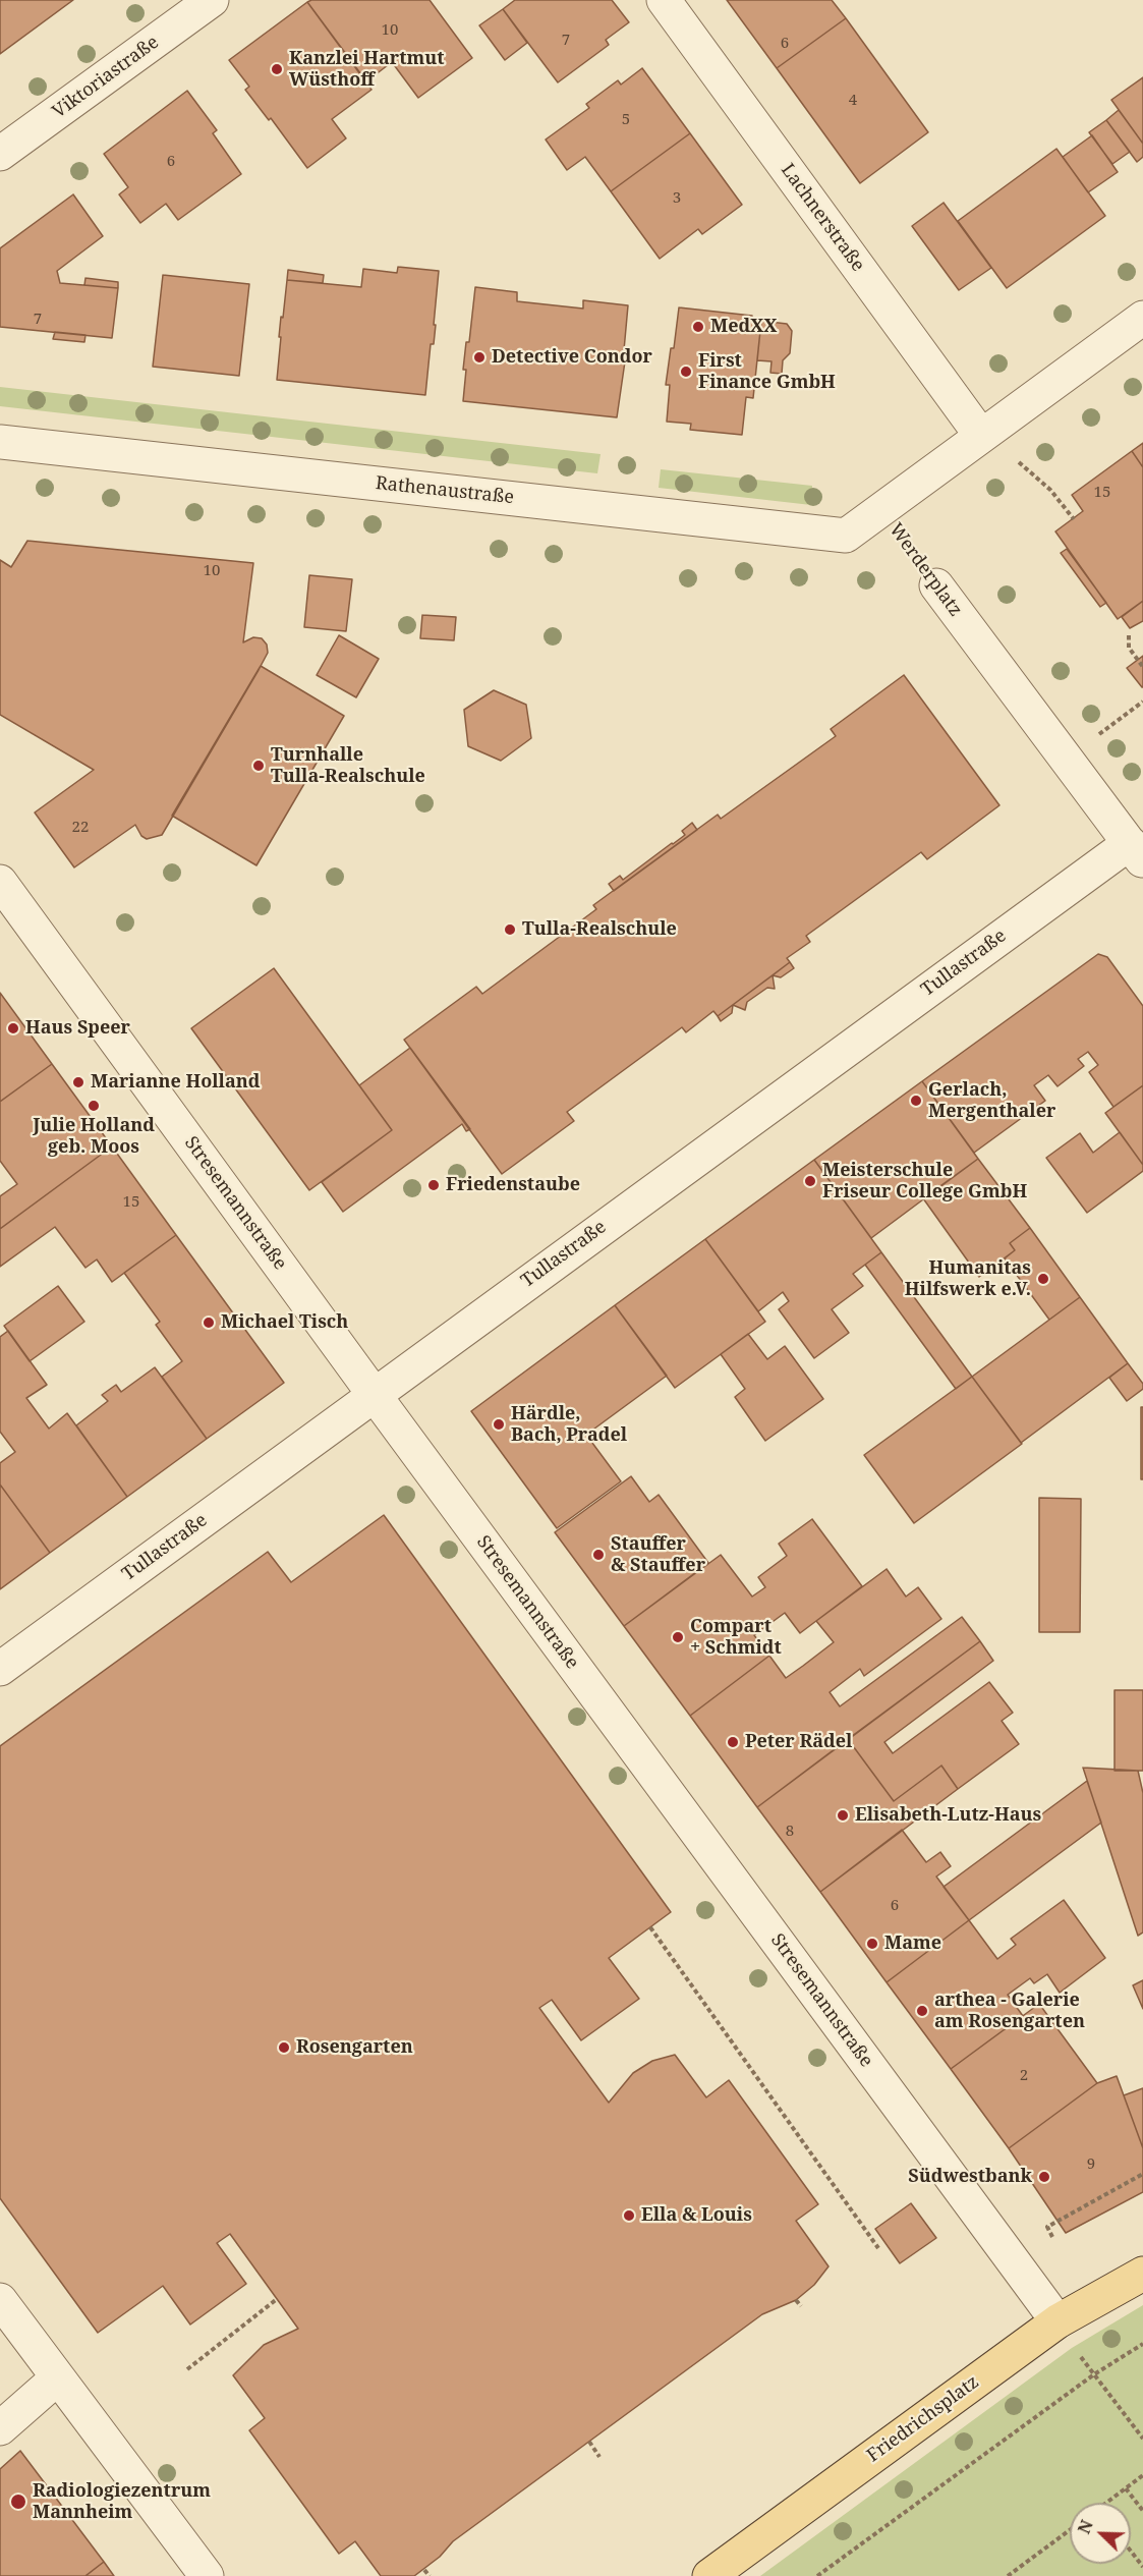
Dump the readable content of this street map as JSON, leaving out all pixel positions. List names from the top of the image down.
{
  "streets": {
    "main road": ["Friedrichsplatz"],
    "street": [
      "Viktoriastraße",
      "Lachnerstraße",
      "Rathenaustraße",
      "Werderplatz",
      "Tullastraße",
      "Stresemannstraße"
    ]
  },
  "crossings": [
    ["Lachnerstraße", "Werderplatz"],
    ["Rathenaustraße", "Werderplatz"],
    ["Werderplatz", "Tullastraße"],
    ["Tullastraße", "Stresemannstraße"],
    ["Stresemannstraße", "Friedrichsplatz"]
  ],
  "places": [
    "Kanzlei Hartmut Wüsthoff",
    "MedXX",
    "Detective Condor",
    "First Finance GmbH",
    "Turnhalle Tulla-Realschule",
    "Tulla-Realschule",
    "Haus Speer",
    "Marianne Holland",
    "Gerlach, Mergenthaler",
    "Julie Holland geb. Moos",
    "Meisterschule Friseur College GmbH",
    "Friedenstaube",
    "Humanitas Hilfswerk e.V.",
    "Michael Tisch",
    "Härdle, Bach, Pradel",
    "Stauffer & Stauffer",
    "Compart + Schmidt",
    "Peter Rädel",
    "Elisabeth-Lutz-Haus",
    "Mame",
    "arthea - Galerie am Rosengarten",
    "Rosengarten",
    "Südwestbank",
    "Ella & Louis",
    "Radiologiezentrum Mannheim"
  ],
  "house_numbers": [
    "10",
    "7",
    "6",
    "4",
    "5",
    "6",
    "3",
    "7",
    "15",
    "10",
    "22",
    "15",
    "8",
    "6",
    "2",
    "9"
  ],
  "north": "top left"
}
